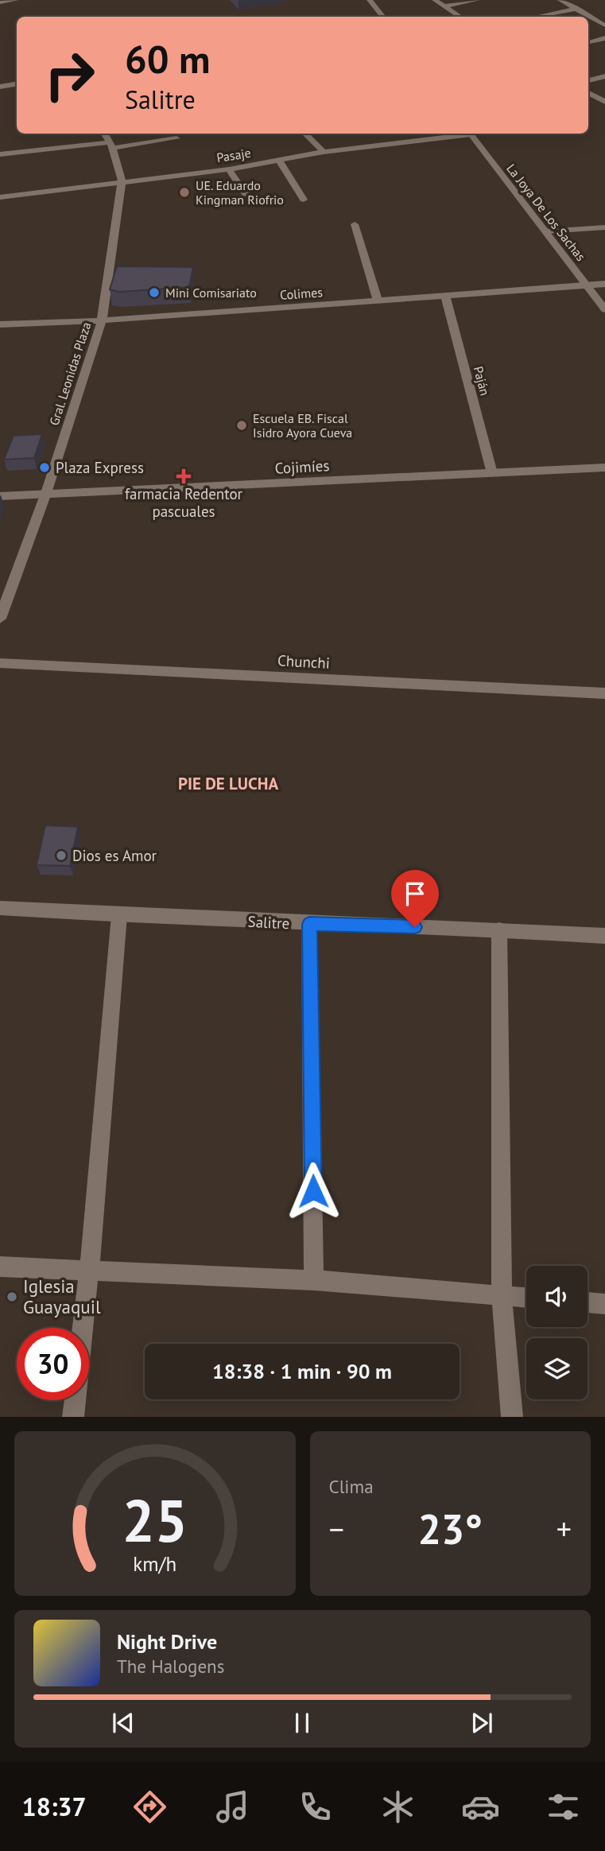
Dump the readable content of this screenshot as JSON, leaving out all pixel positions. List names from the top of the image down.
{
  "streets": {
    "street": [
      "Pasaje",
      "La Joya De Los Sachas",
      "Colimes",
      "Gral. Leonidas Plaza",
      "Paján",
      "Cojimíes",
      "Chunchi",
      "Salitre"
    ]
  },
  "crossings": [
    ["Pasaje", "Gral. Leonidas Plaza"],
    ["La Joya De Los Sachas", "Colimes"],
    ["Colimes", "Gral. Leonidas Plaza"],
    ["Colimes", "Paján"],
    ["Gral. Leonidas Plaza", "Cojimíes"],
    ["Paján", "Cojimíes"]
  ],
  "districts": ["PIE DE LUCHA"],
  "places": {
    "other": [
      "UE. Eduardo Kingman Riofrio",
      "Mini Comisariato",
      "Escuela EB. Fiscal Isidro Ayora Cueva",
      "Plaza Express",
      "Dios es Amor",
      "Iglesia Guayaquil"
    ],
    "health": ["farmacia Redentor pascuales"]
  },
  "page": {
    "turn": ["60 m", "Salitre"],
    "limit": "30",
    "trip": "18:38 · 1 min · 90 m",
    "tile": "Clima",
    "heat": ["−", "23°", "+"],
    "song": ["Night Drive", "The Halogens"],
    "tabs": "18:37",
    "gauge": ["25", "km/h"]
  }
}
